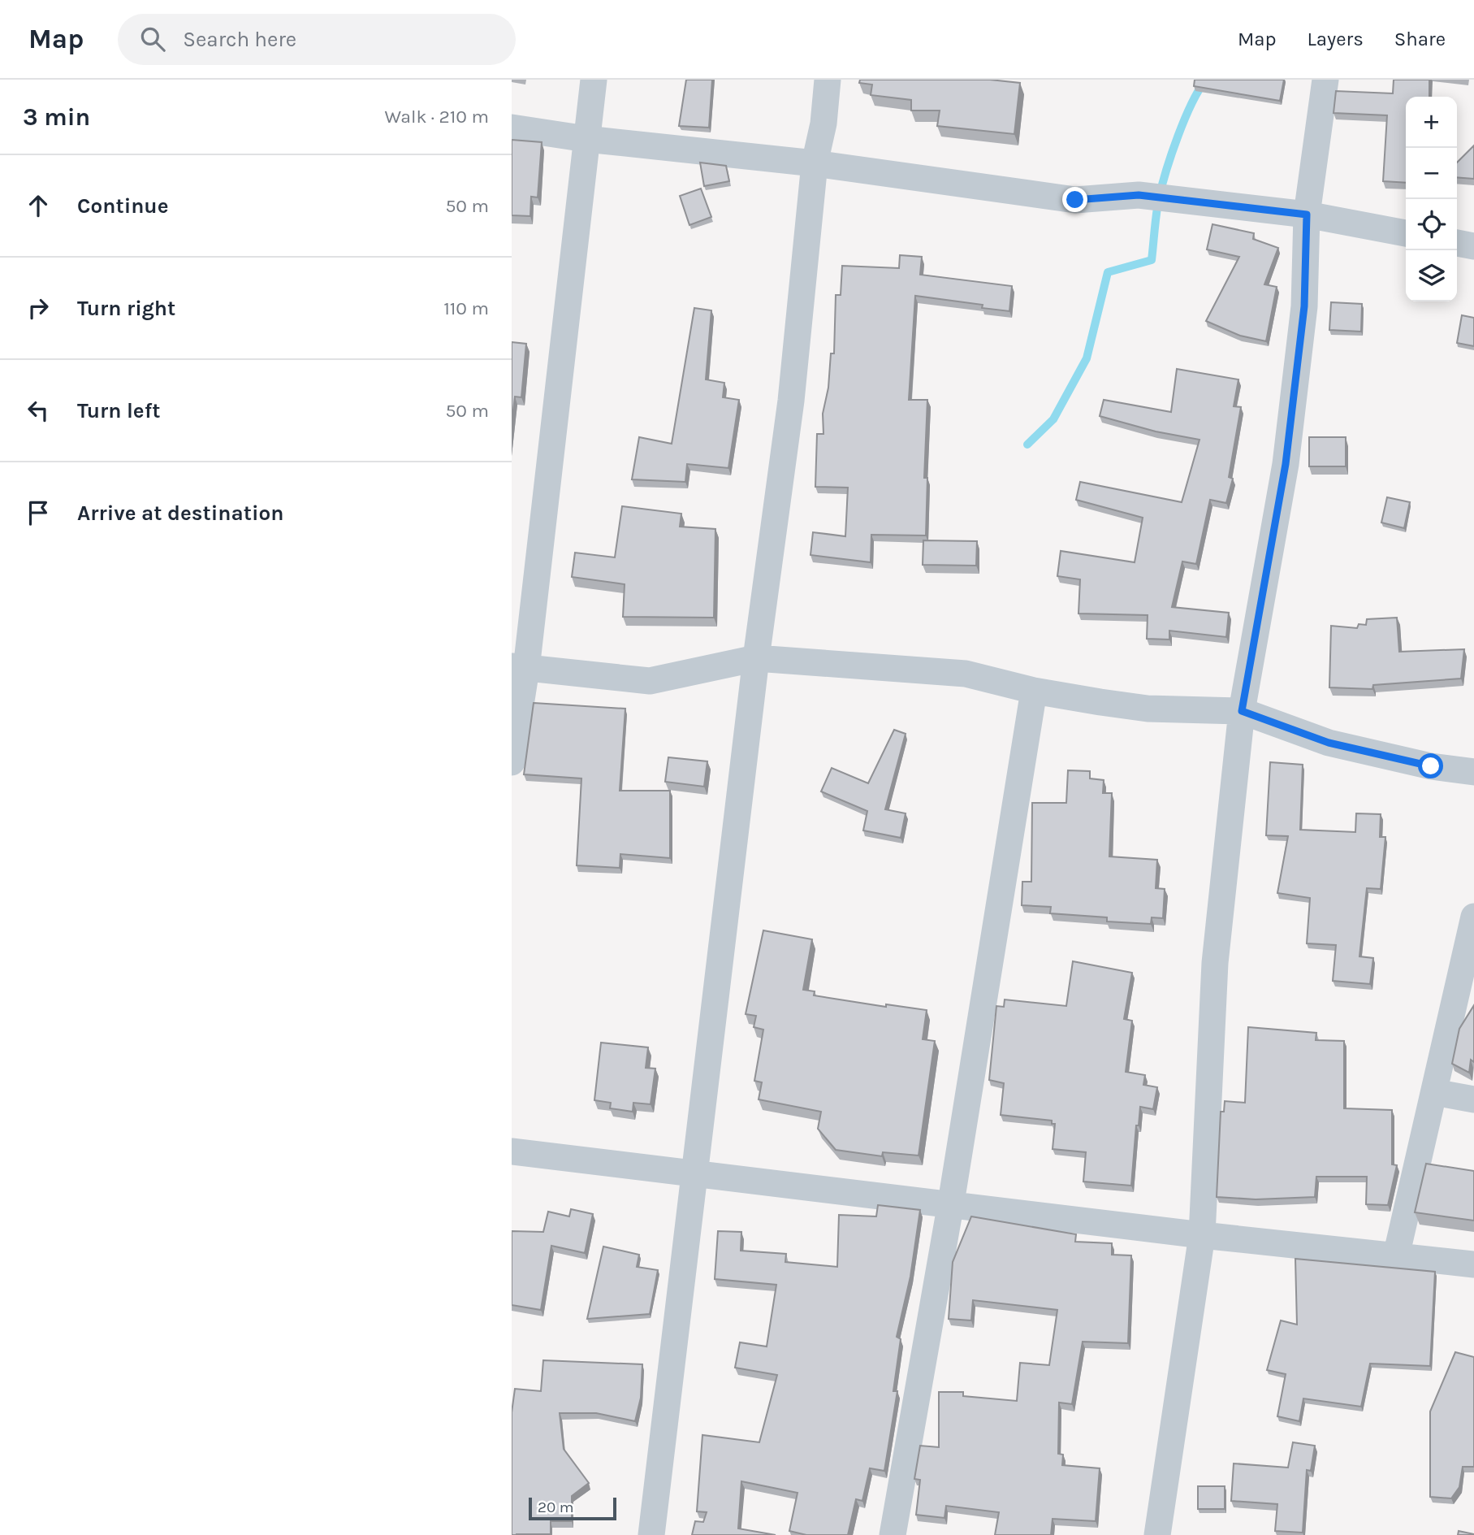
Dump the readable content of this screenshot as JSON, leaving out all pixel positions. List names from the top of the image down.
{
  "scale_bar": "20 m",
  "page": {
    "header": "Map",
    "search": "Search here",
    "nav": ["Map", "Layers", "Share"],
    "heading": ["3 min", "Walk · 210 m"],
    "map_buttons": ["+", "−"],
    "list": [
      ["Continue", "50 m"],
      ["Turn right", "110 m"],
      ["Turn left", "50 m"],
      "Arrive at destination"
    ],
    "scale": "20 m"
  }
}
